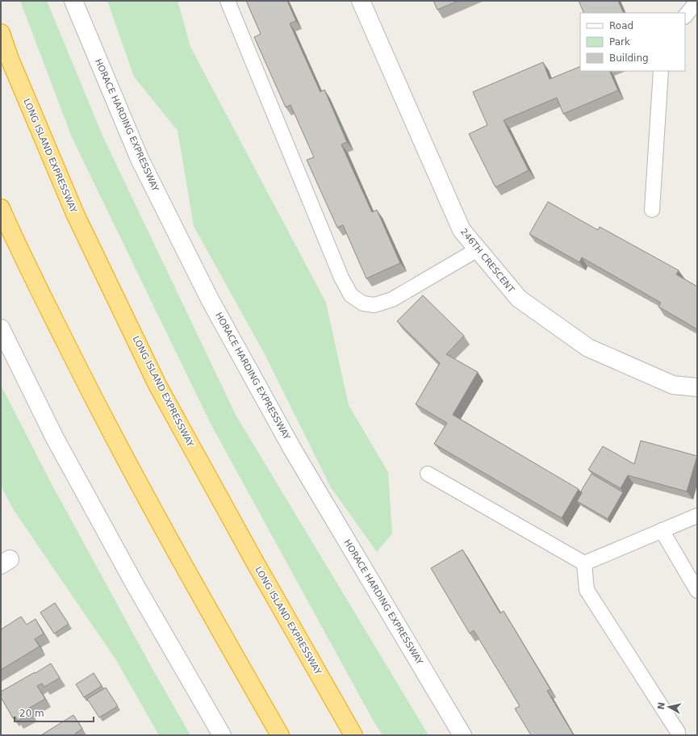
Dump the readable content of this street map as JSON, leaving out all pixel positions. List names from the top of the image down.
{
  "streets": {
    "highway": ["LONG ISLAND EXPRESSWAY"],
    "main road": ["HORACE HARDING EXPRESSWAY", "246TH CRESCENT"]
  },
  "legend": ["Road", "Park", "Building"],
  "scale_bar": "20 m",
  "north": "left"
}
